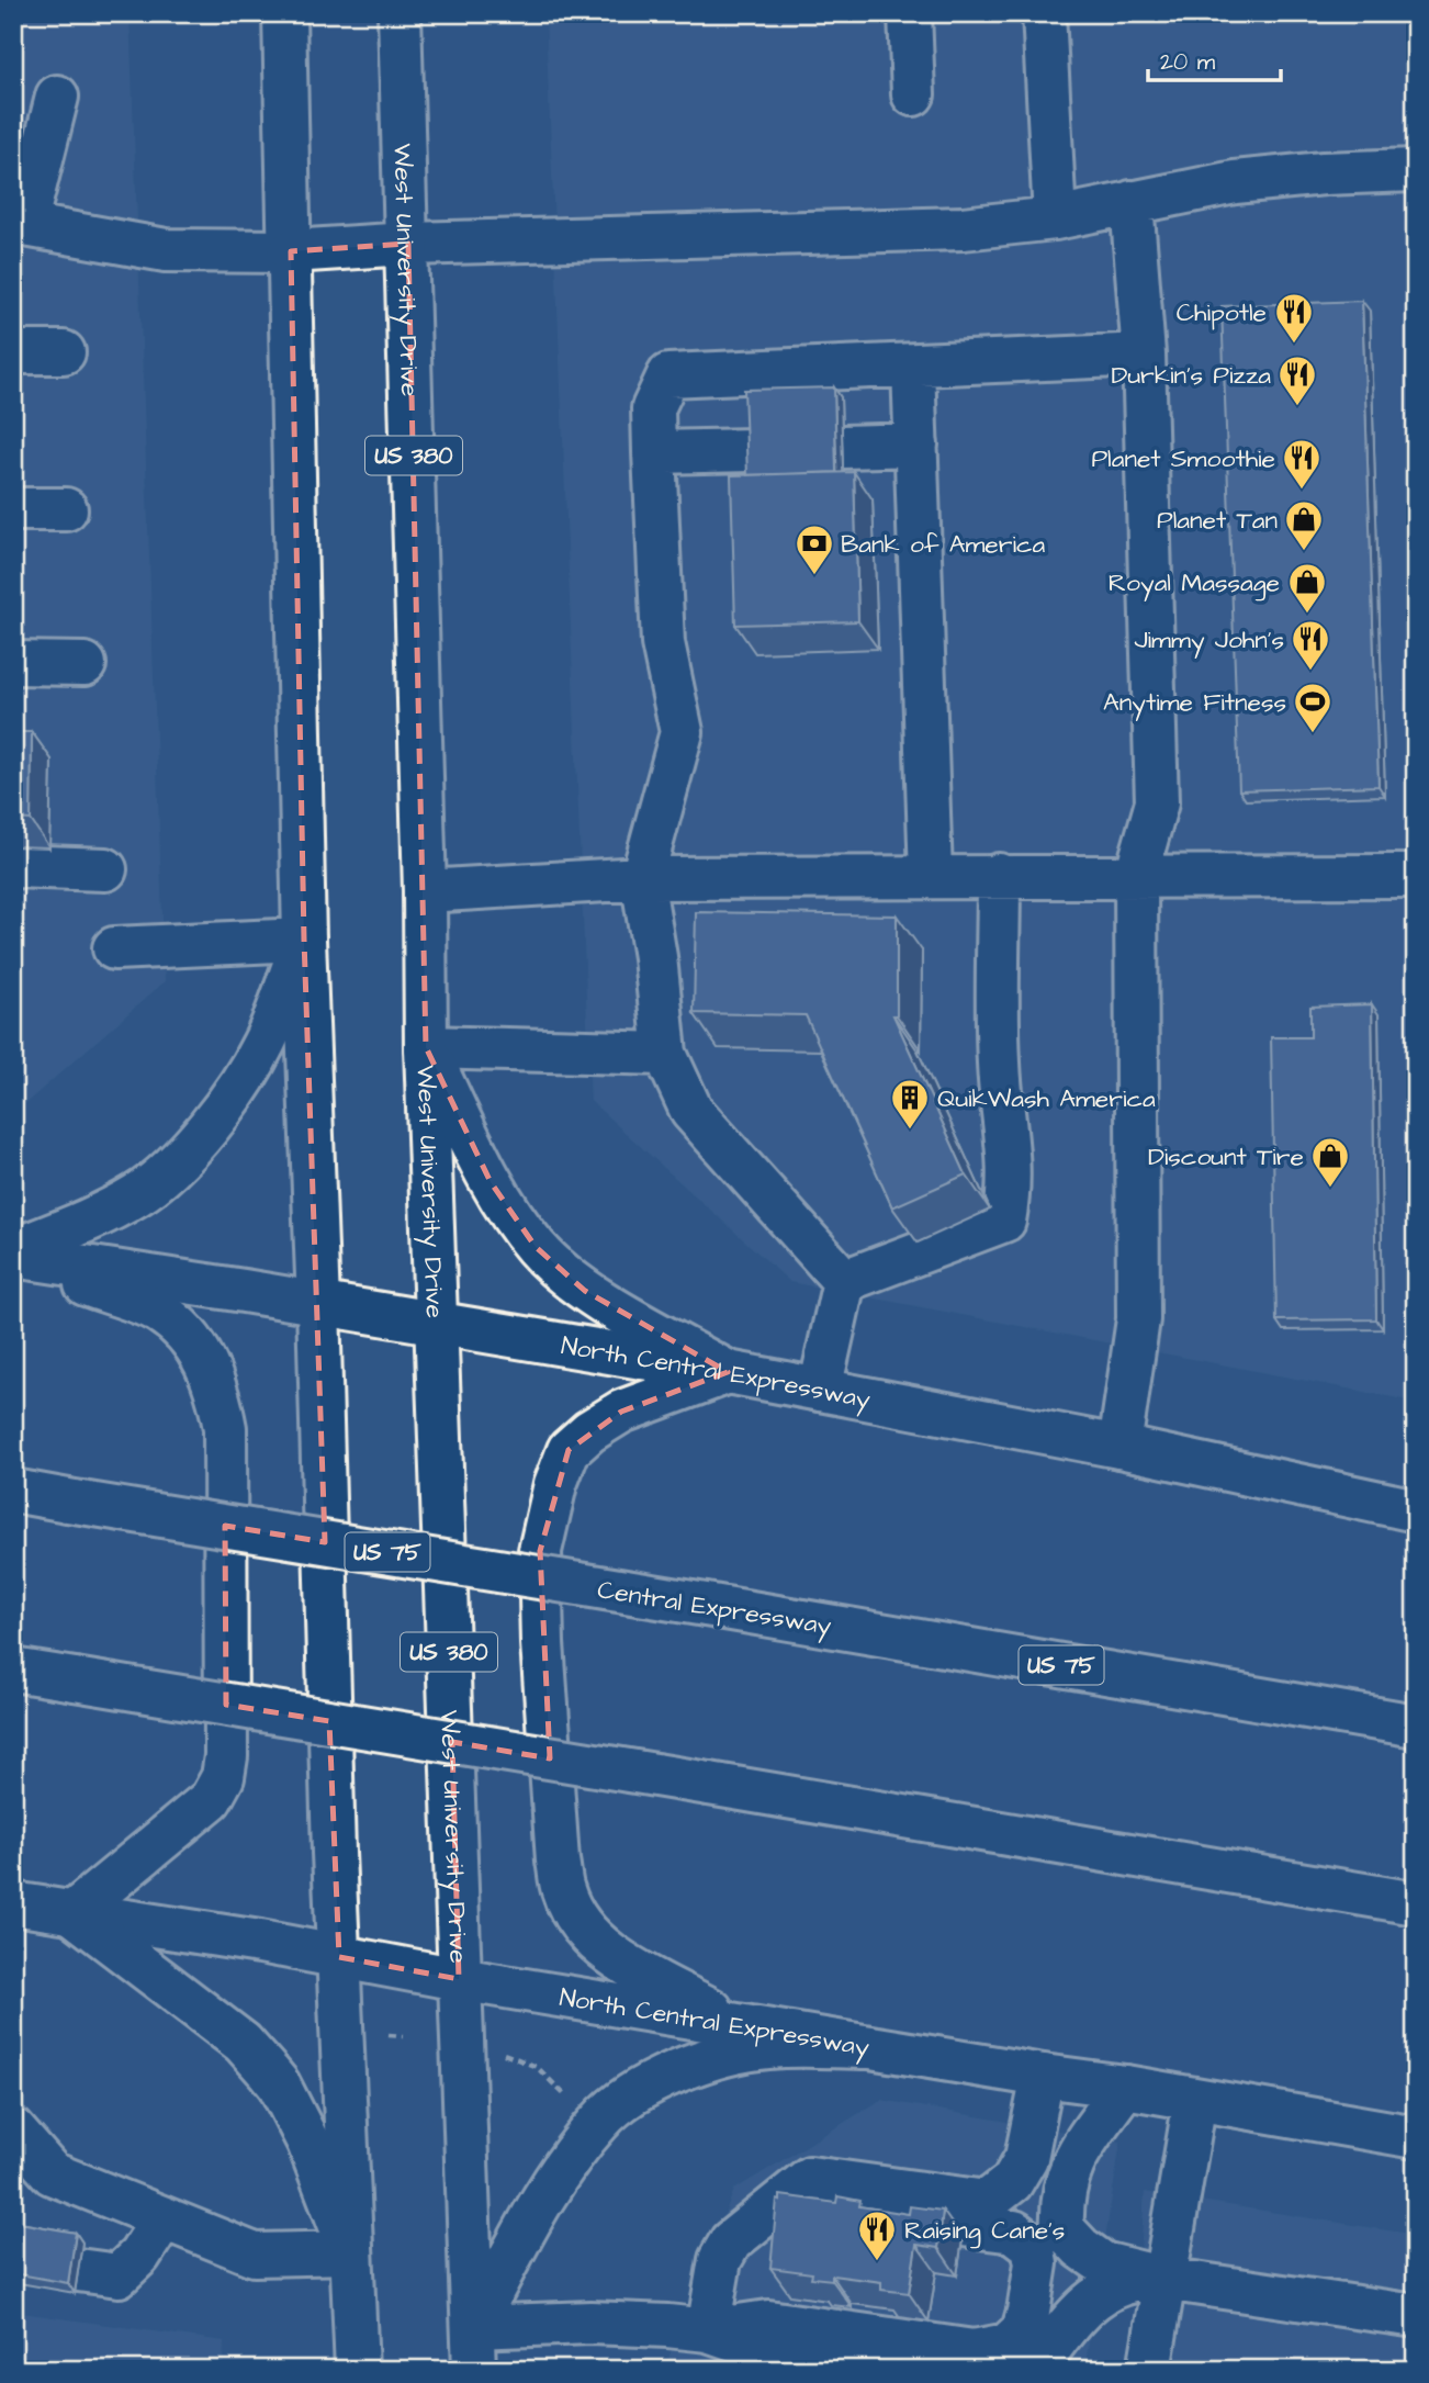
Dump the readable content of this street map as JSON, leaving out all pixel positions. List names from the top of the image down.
{
  "streets": {
    "main road": [
      "West University Drive",
      "US 380",
      "North Central Expressway",
      "US 75",
      "Central Expressway"
    ]
  },
  "crossings": [
    ["West University Drive", "North Central Expressway"]
  ],
  "places": {
    "restaurant": [
      "Chipotle",
      "Durkin's Pizza",
      "Planet Smoothie",
      "Jimmy John's",
      "Raising Cane's"
    ],
    "shop": ["Planet Tan", "Royal Massage", "Discount Tire"],
    "bank": ["Bank of America"],
    "sports": ["Anytime Fitness"],
    "building": ["QuikWash America"]
  },
  "scale_bar": "20 m"
}
